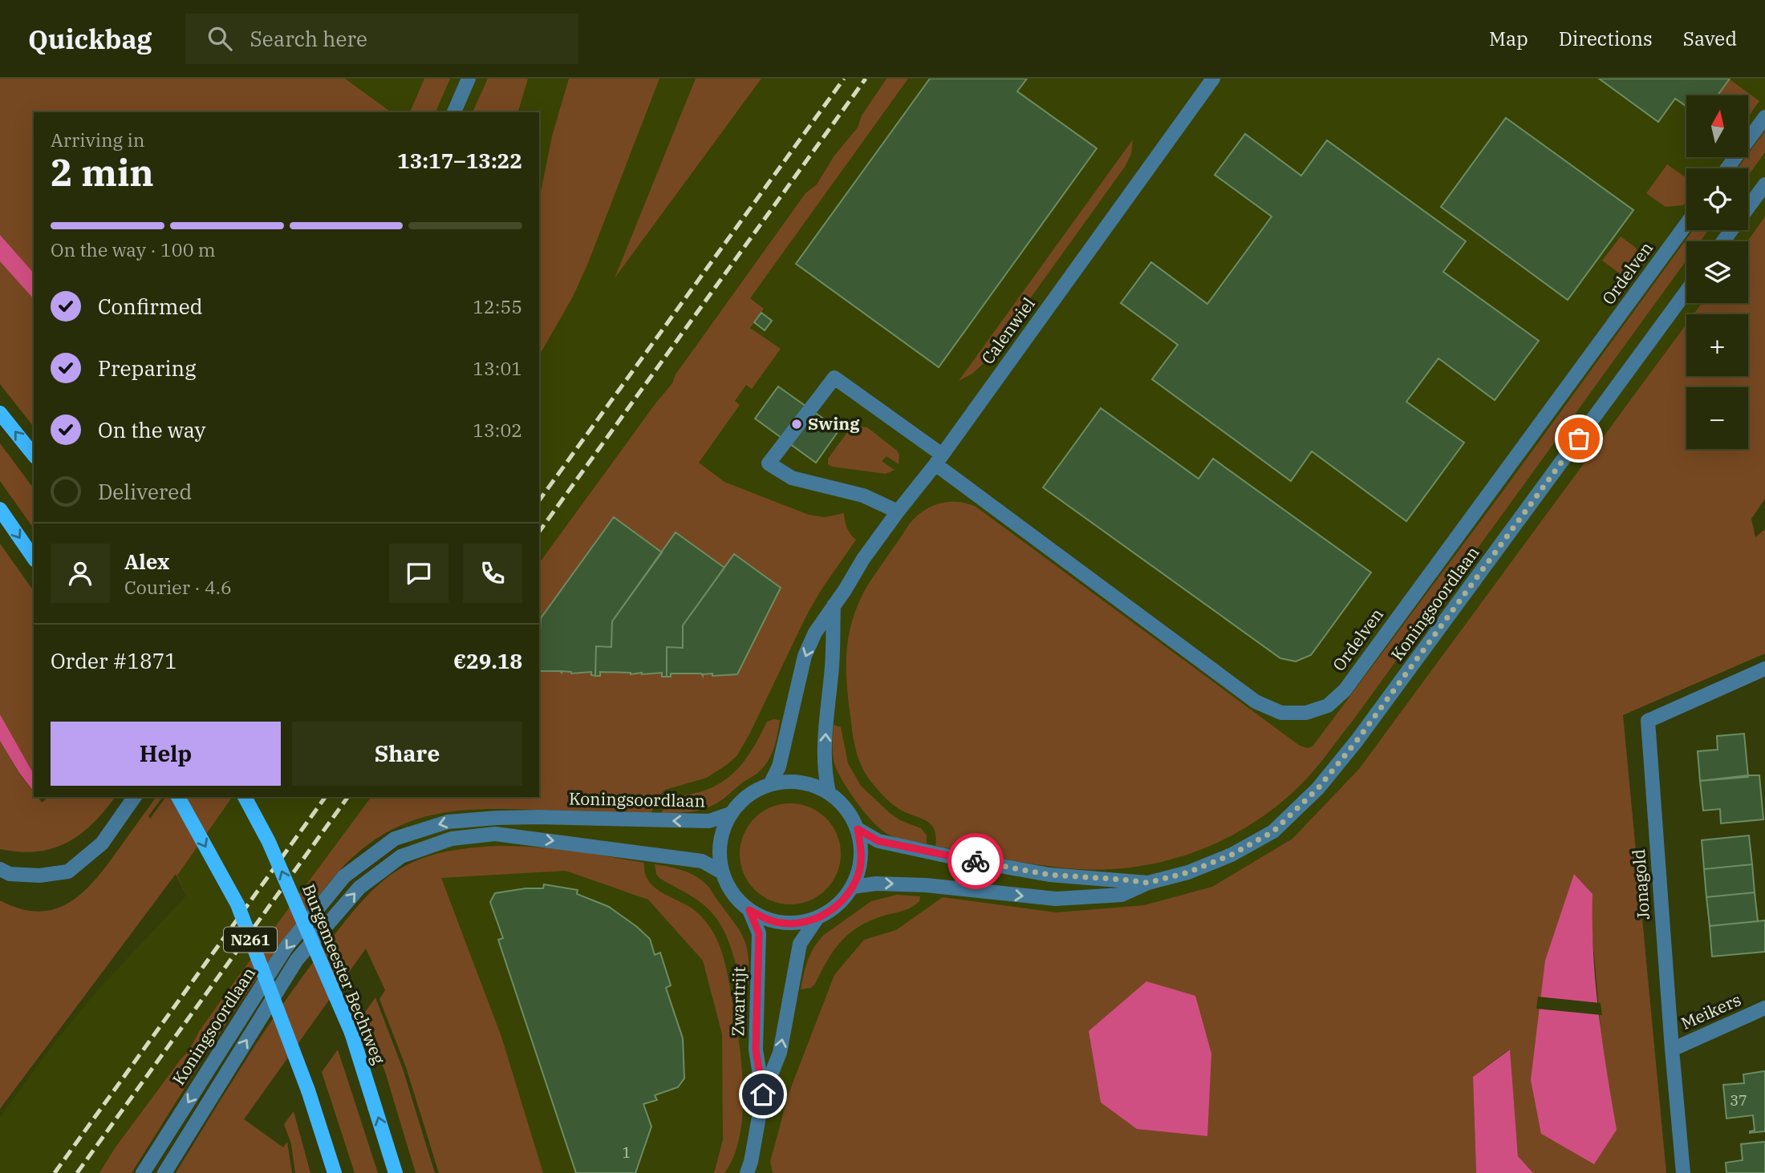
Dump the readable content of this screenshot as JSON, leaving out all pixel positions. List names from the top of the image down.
{
  "streets": {
    "main road": ["N261", "Burgemeester Bechtweg"],
    "street": [
      "Ordelven",
      "Calenwiel",
      "Koningsoordlaan",
      "Jonagold",
      "Zwartrijt",
      "Meikers"
    ]
  },
  "crossings": [
    ["Ordelven", "Calenwiel"],
    ["Calenwiel", "Koningsoordlaan"],
    ["Calenwiel", "Zwartrijt"],
    ["Koningsoordlaan", "Zwartrijt"],
    ["Jonagold", "Meikers"]
  ],
  "places": ["Swing"],
  "house_numbers": ["37", "1"],
  "north": "top",
  "page": {
    "header": "Quickbag",
    "search": "Search here",
    "nav": ["Map", "Directions", "Saved"],
    "map_buttons": ["+", "−"],
    "heading": ["2 min", "Arriving in", "13:17–13:22"],
    "panel": [
      "Alex",
      "Courier · 4.6",
      "Order #1871",
      "€29.18"
    ],
    "bar": "On the way · 100 m",
    "list": [
      ["Confirmed", "12:55"],
      ["Preparing", "13:01"],
      ["On the way", "13:02"],
      "Delivered"
    ],
    "buttons": ["Help", "Share"]
  }
}
